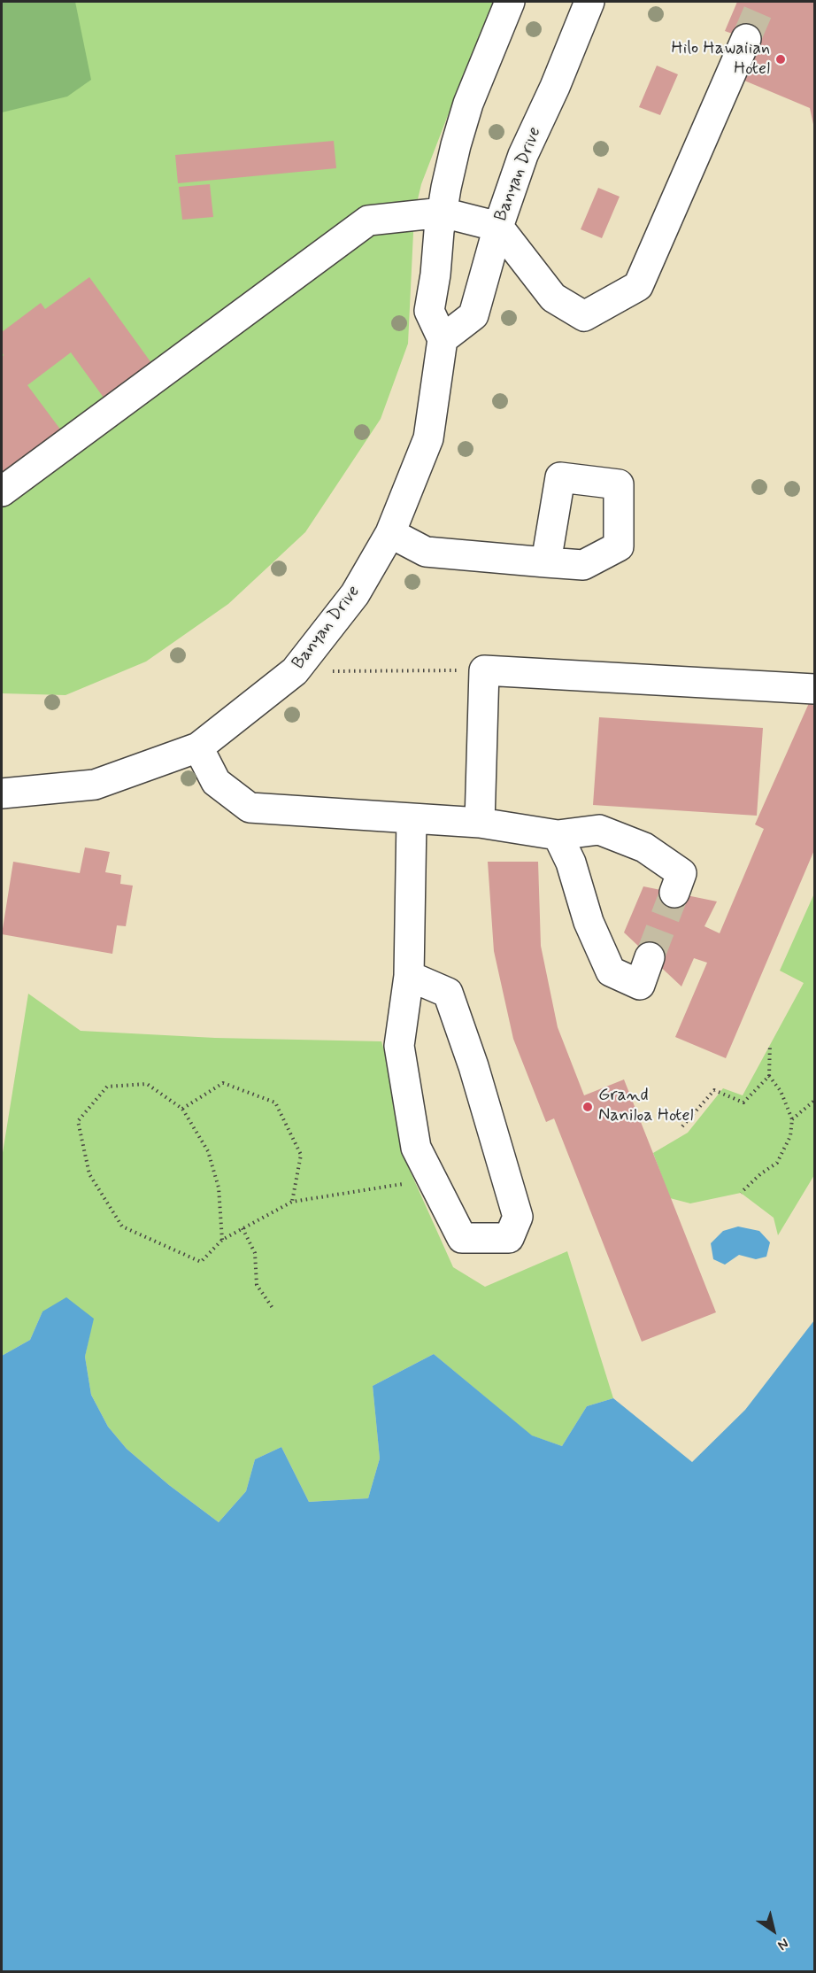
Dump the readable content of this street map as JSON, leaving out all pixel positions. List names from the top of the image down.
{
  "streets": {
    "street": ["Banyan Drive"]
  },
  "places": ["Hilo Hawaiian Hotel", "Grand Naniloa Hotel"],
  "north": "bottom right"
}
